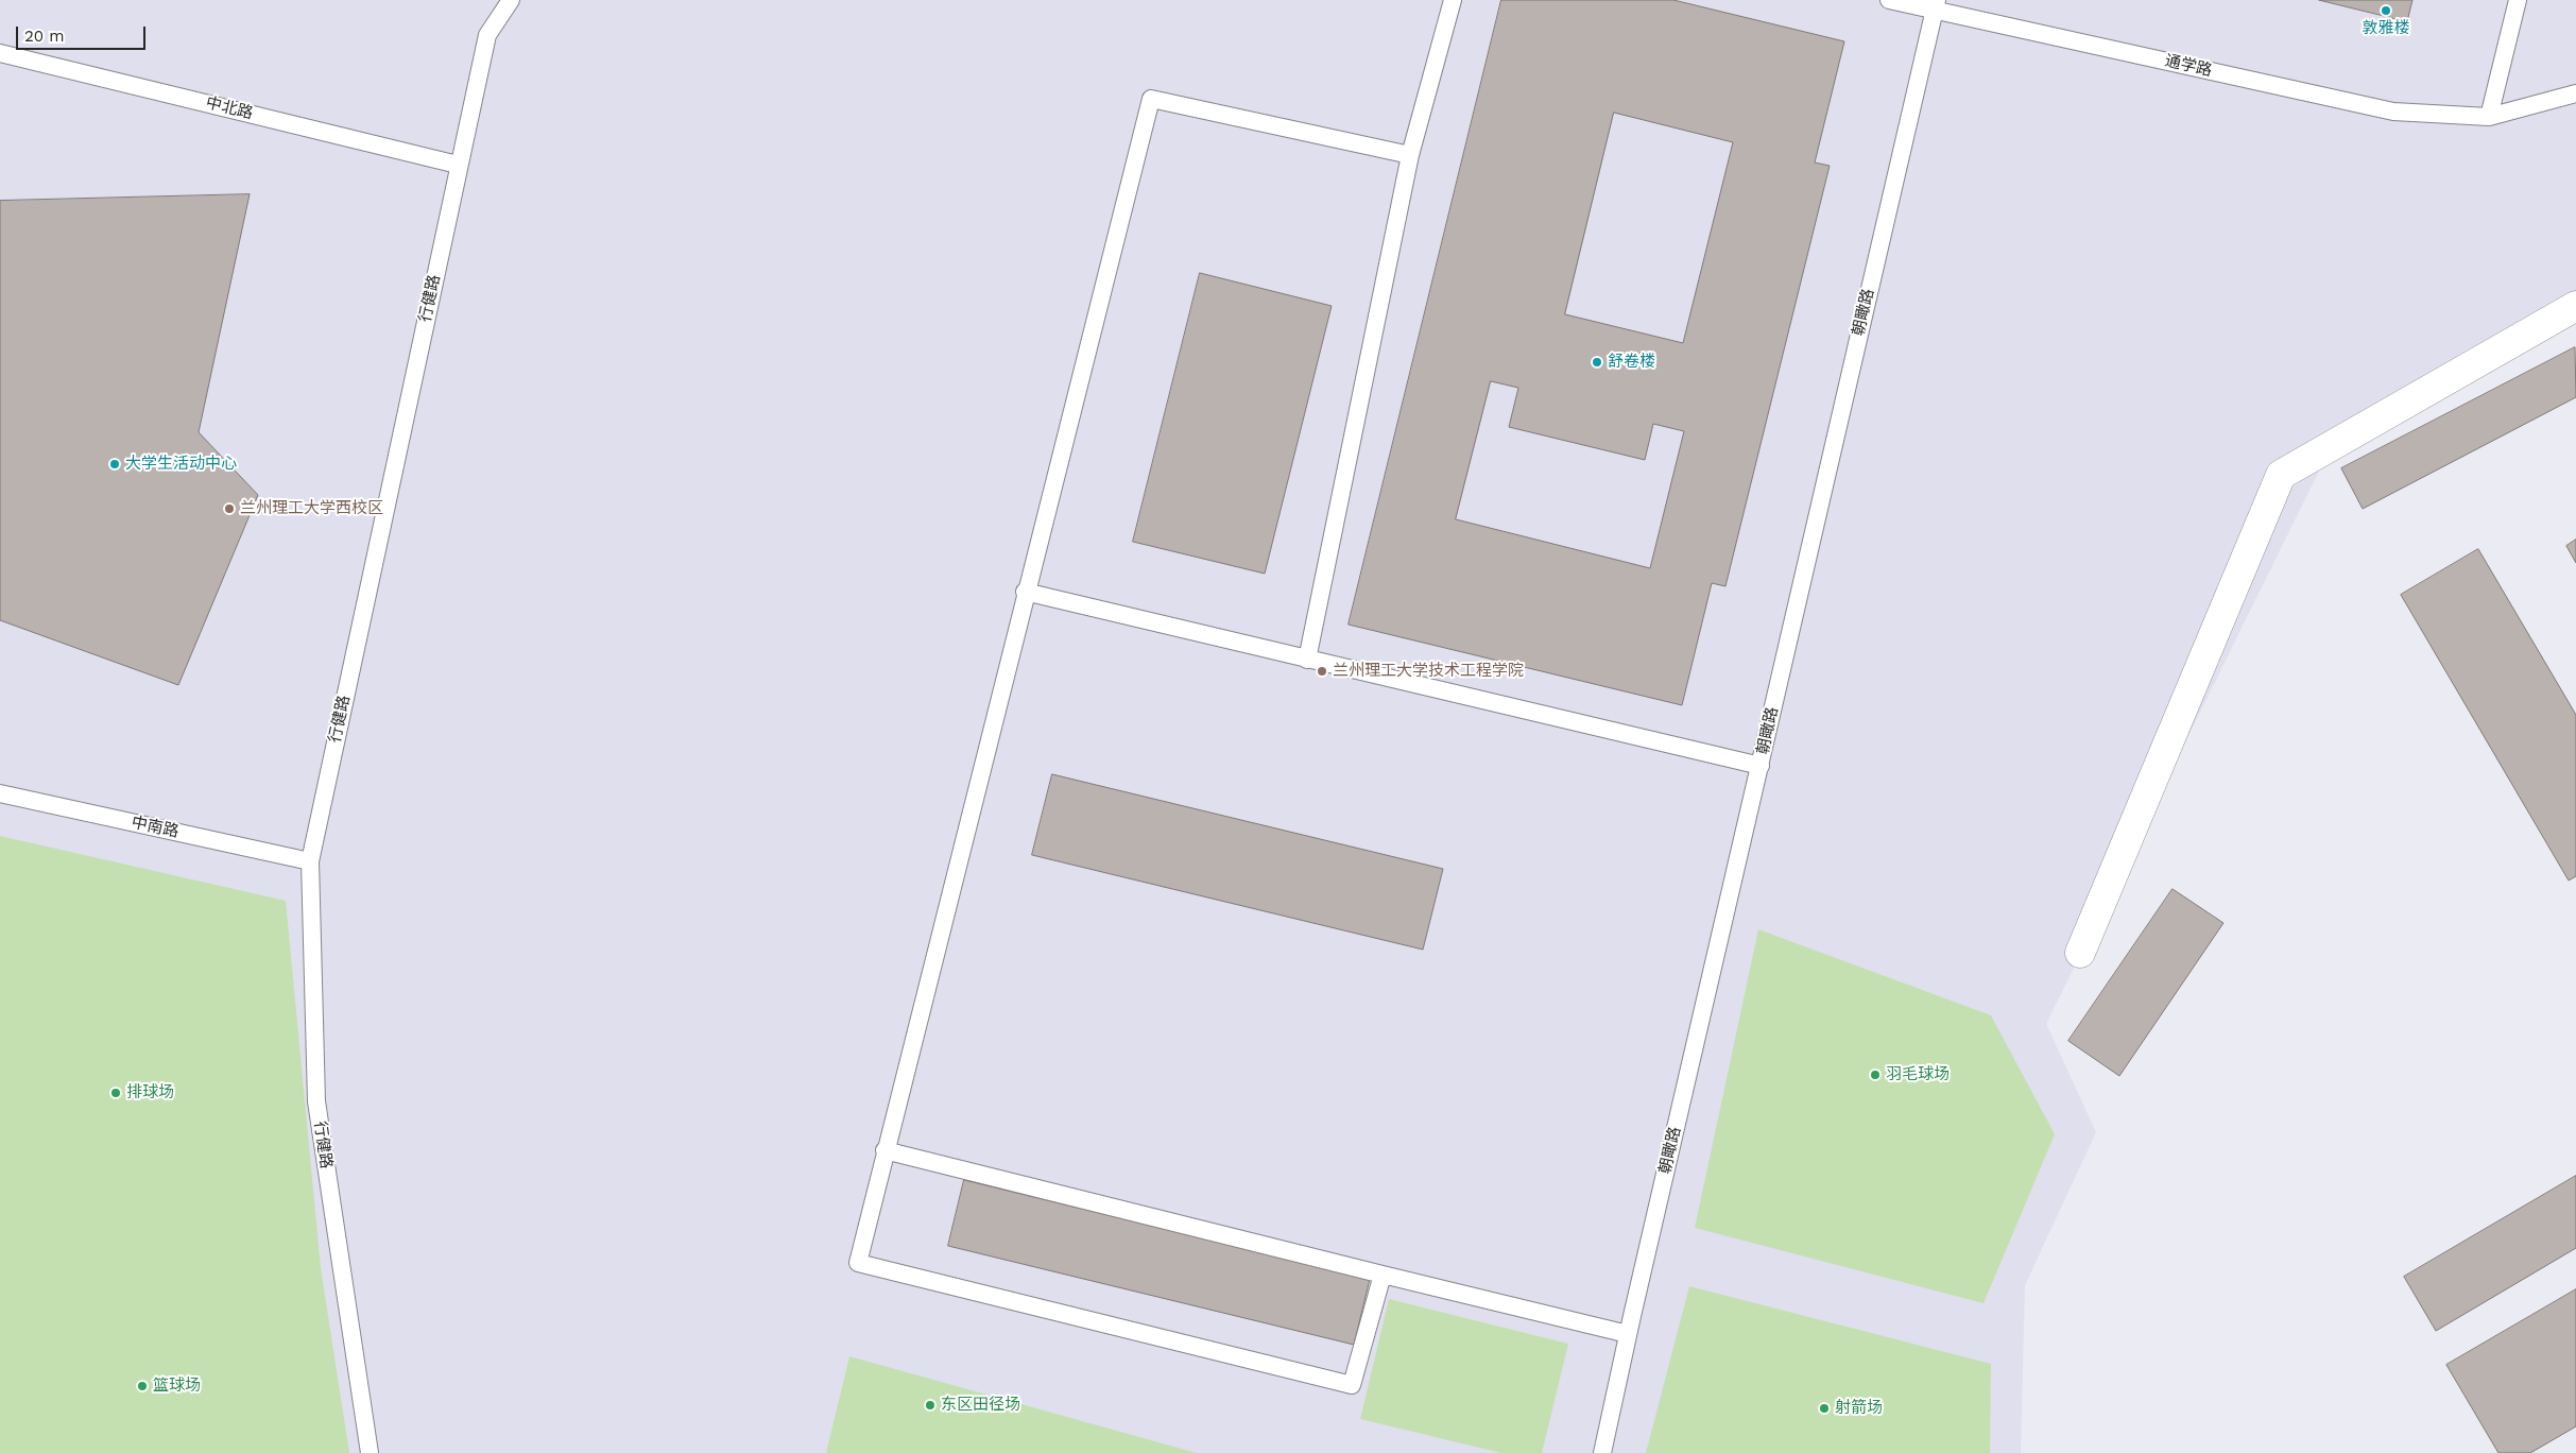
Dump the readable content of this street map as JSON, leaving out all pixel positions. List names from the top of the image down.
{
  "streets": {
    "lane": [
      "通学路",
      "中北路",
      "行健路",
      "朝瞰路",
      "中南路"
    ]
  },
  "crossings": [
    ["通学路", "朝瞰路"],
    ["中北路", "行健路"],
    ["行健路", "中南路"]
  ],
  "places": [
    "敦雅楼",
    "舒卷楼",
    "大学生活动中心",
    "兰州理工大学西校区",
    "兰州理工大学技术工程学院",
    "羽毛球场",
    "排球场",
    "篮球场",
    "东区田径场",
    "射箭场"
  ],
  "scale_bar": "20 m"
}
